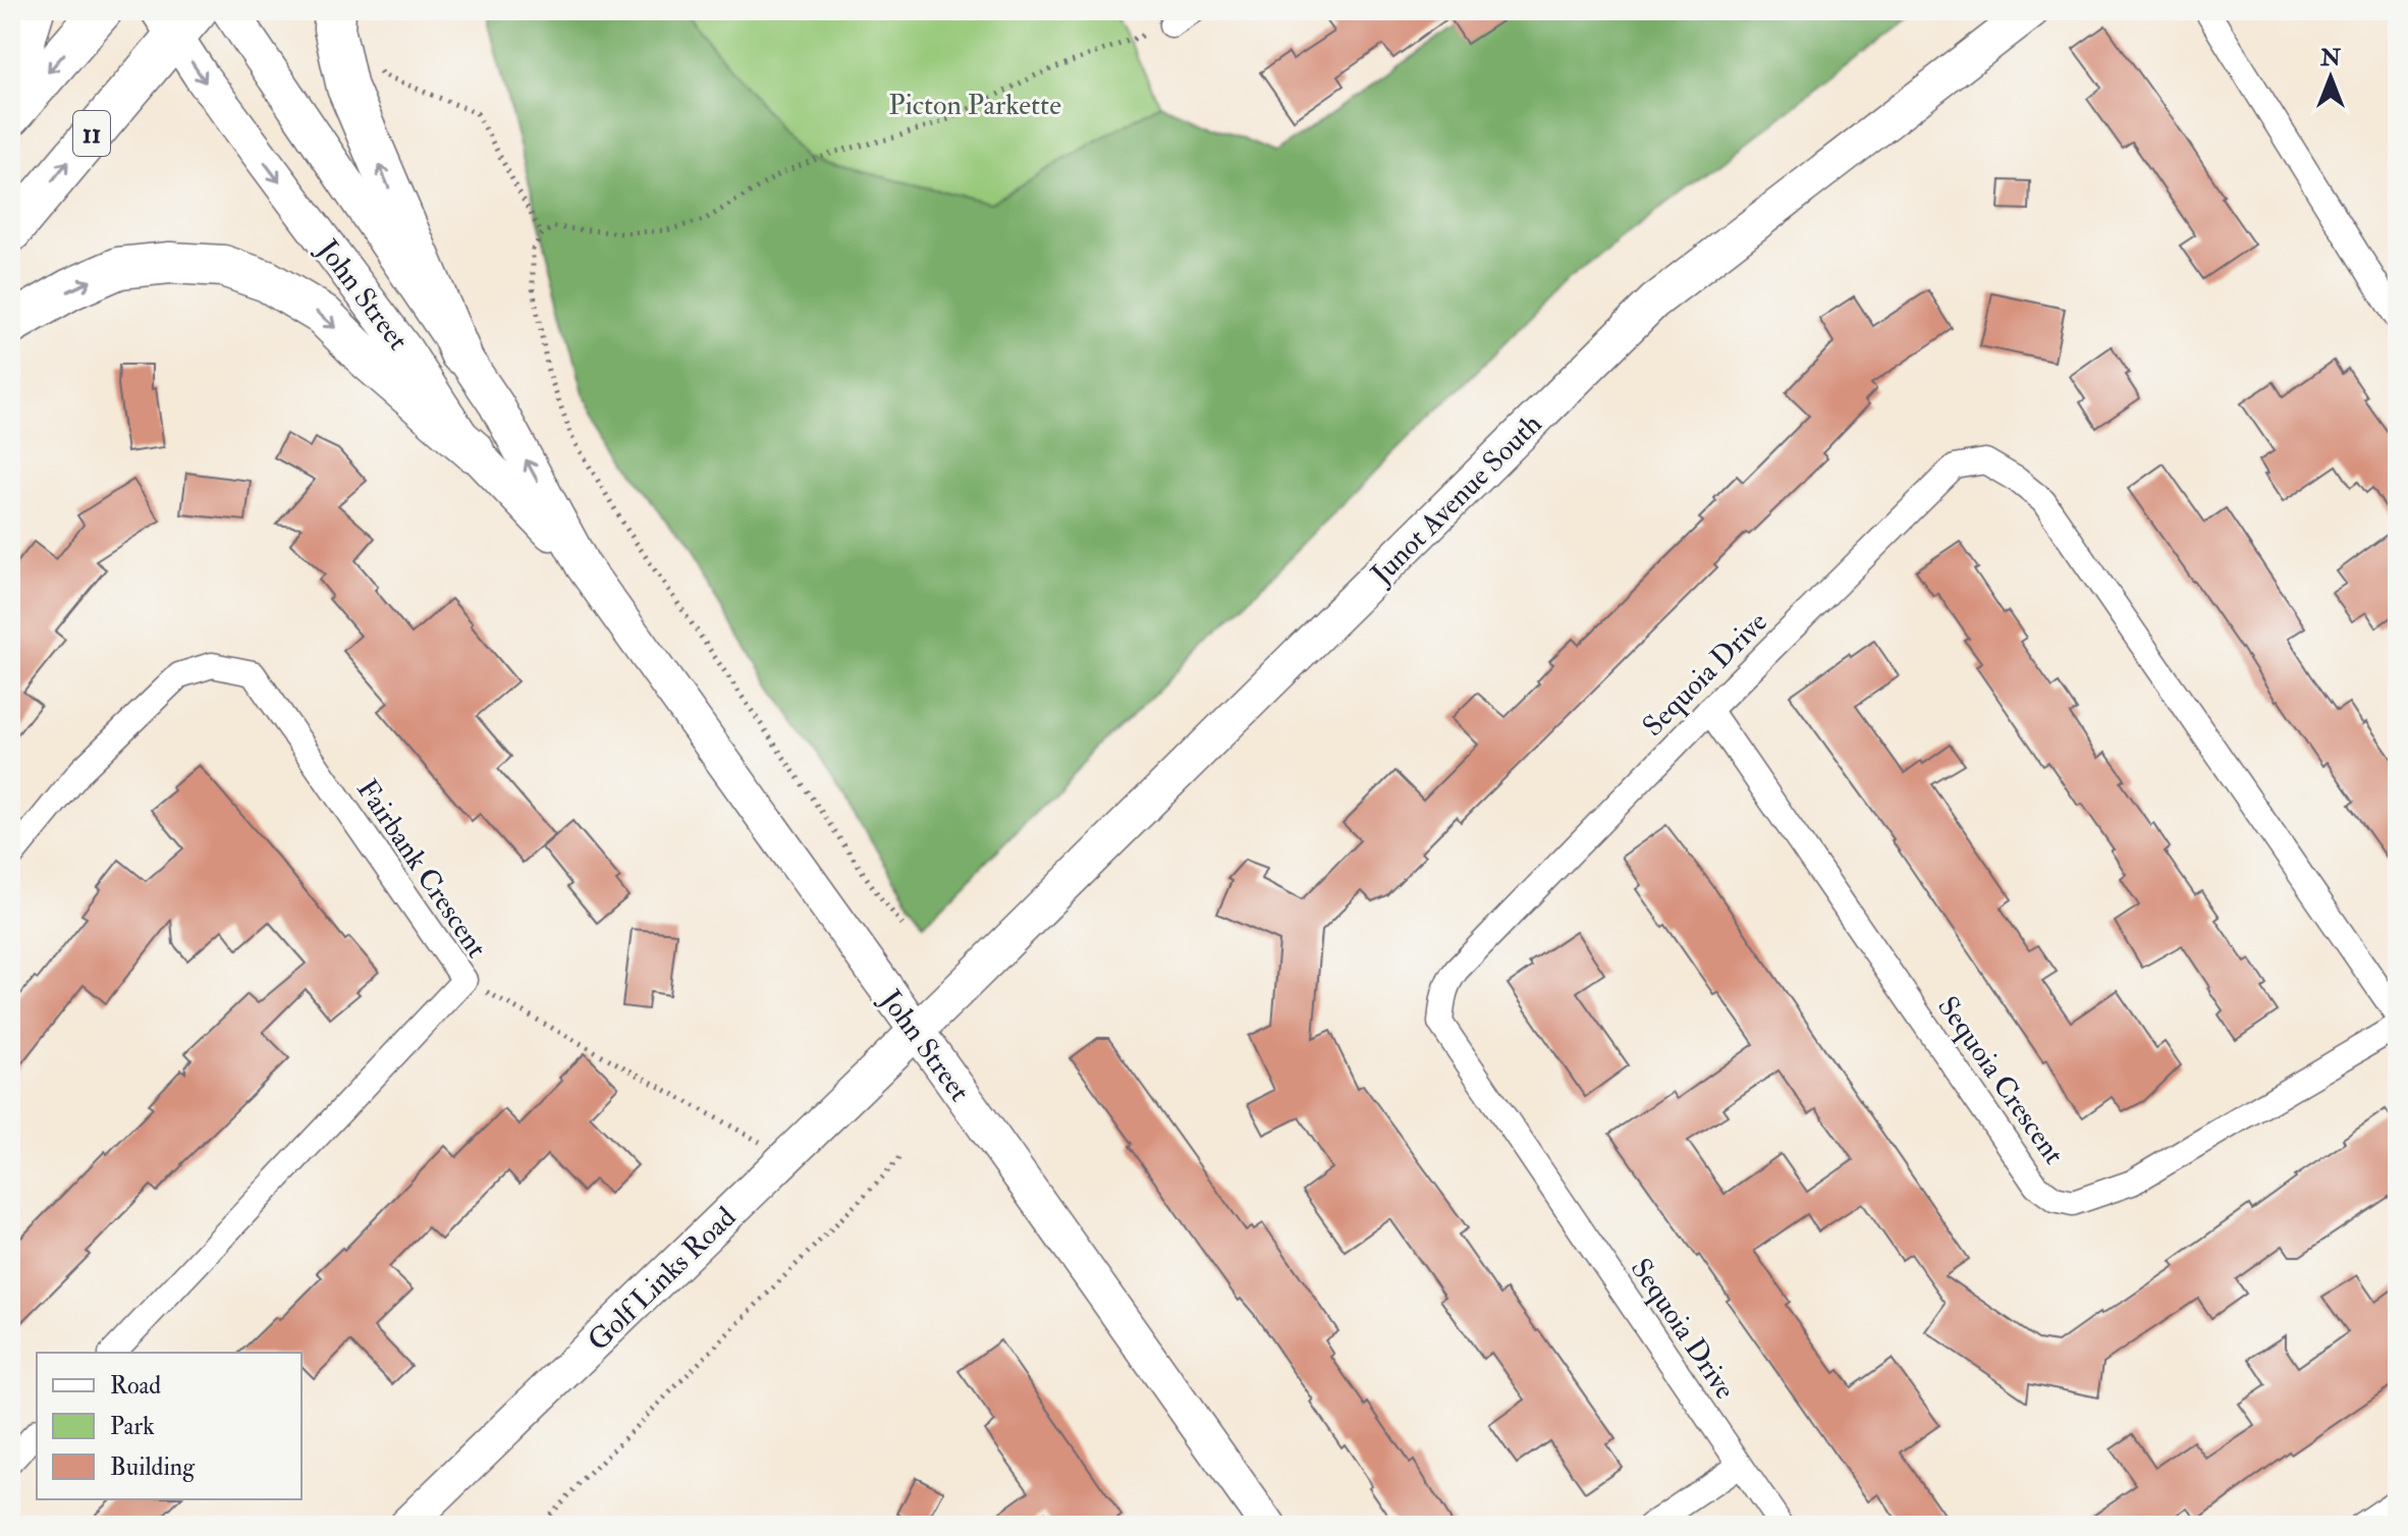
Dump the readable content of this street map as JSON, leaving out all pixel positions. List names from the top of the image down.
{
  "streets": {
    "highway": ["11"],
    "main road": ["John Street", "Junot Avenue South", "Golf Links Road"],
    "street": ["Sequoia Drive", "Fairbank Crescent", "Sequoia Crescent"]
  },
  "crossings": [
    ["11", "John Street"],
    ["John Street", "Junot Avenue South"],
    ["John Street", "Golf Links Road"],
    ["Junot Avenue South", "Golf Links Road"],
    ["Sequoia Drive", "Sequoia Crescent"]
  ],
  "parks": ["Picton Parkette"],
  "legend": ["Road", "Park", "Building"],
  "north": "top"
}
